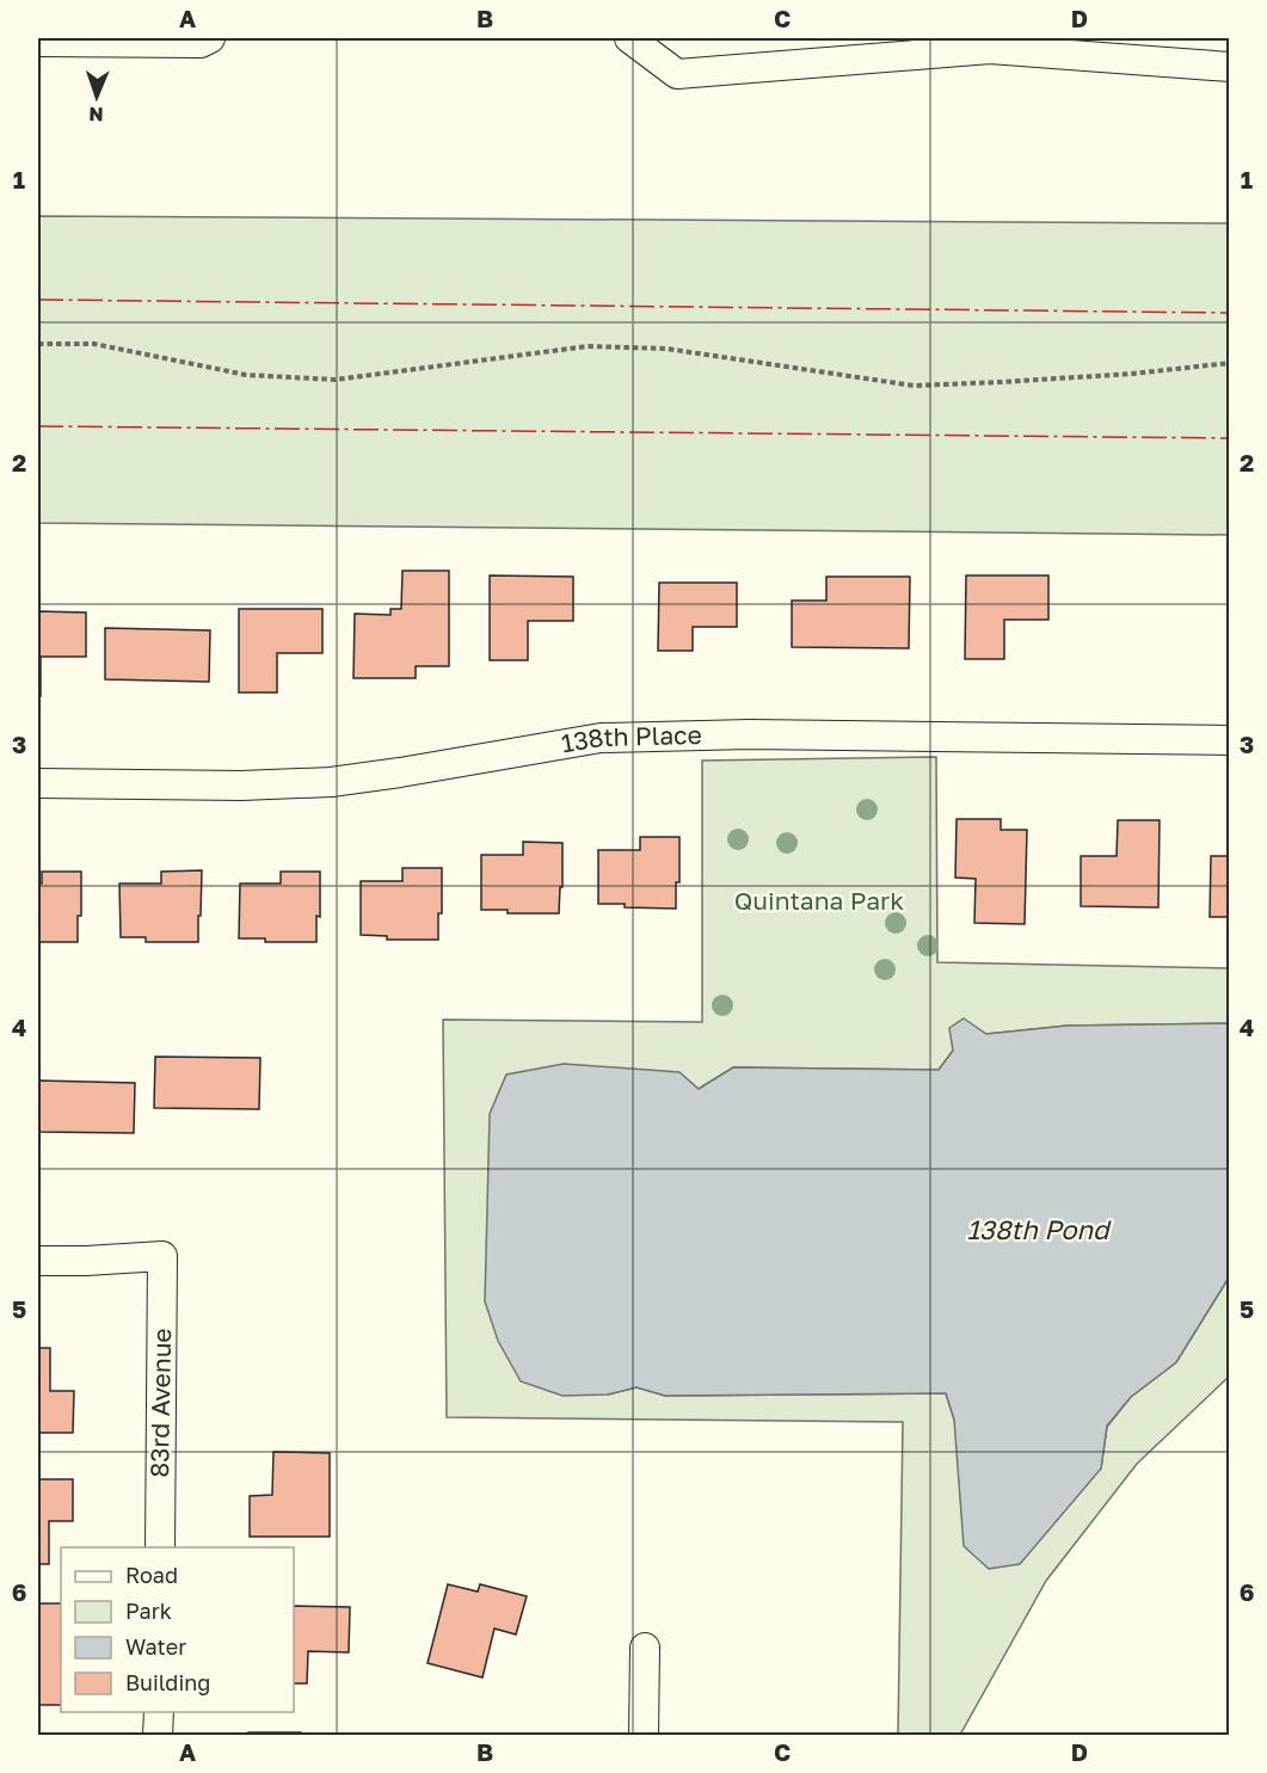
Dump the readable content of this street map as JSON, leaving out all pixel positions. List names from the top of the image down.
{
  "streets": {
    "street": ["138th Place", "83rd Avenue"]
  },
  "water": ["138th Pond"],
  "parks": ["Quintana Park"],
  "legend": [
    "Road",
    "Park",
    "Water",
    "Building"
  ],
  "north": "bottom",
  "grid": {
    "columns": [
      "A",
      "B",
      "C",
      "D"
    ],
    "rows": [
      "1",
      "2",
      "3",
      "4",
      "5",
      "6"
    ]
  }
}
